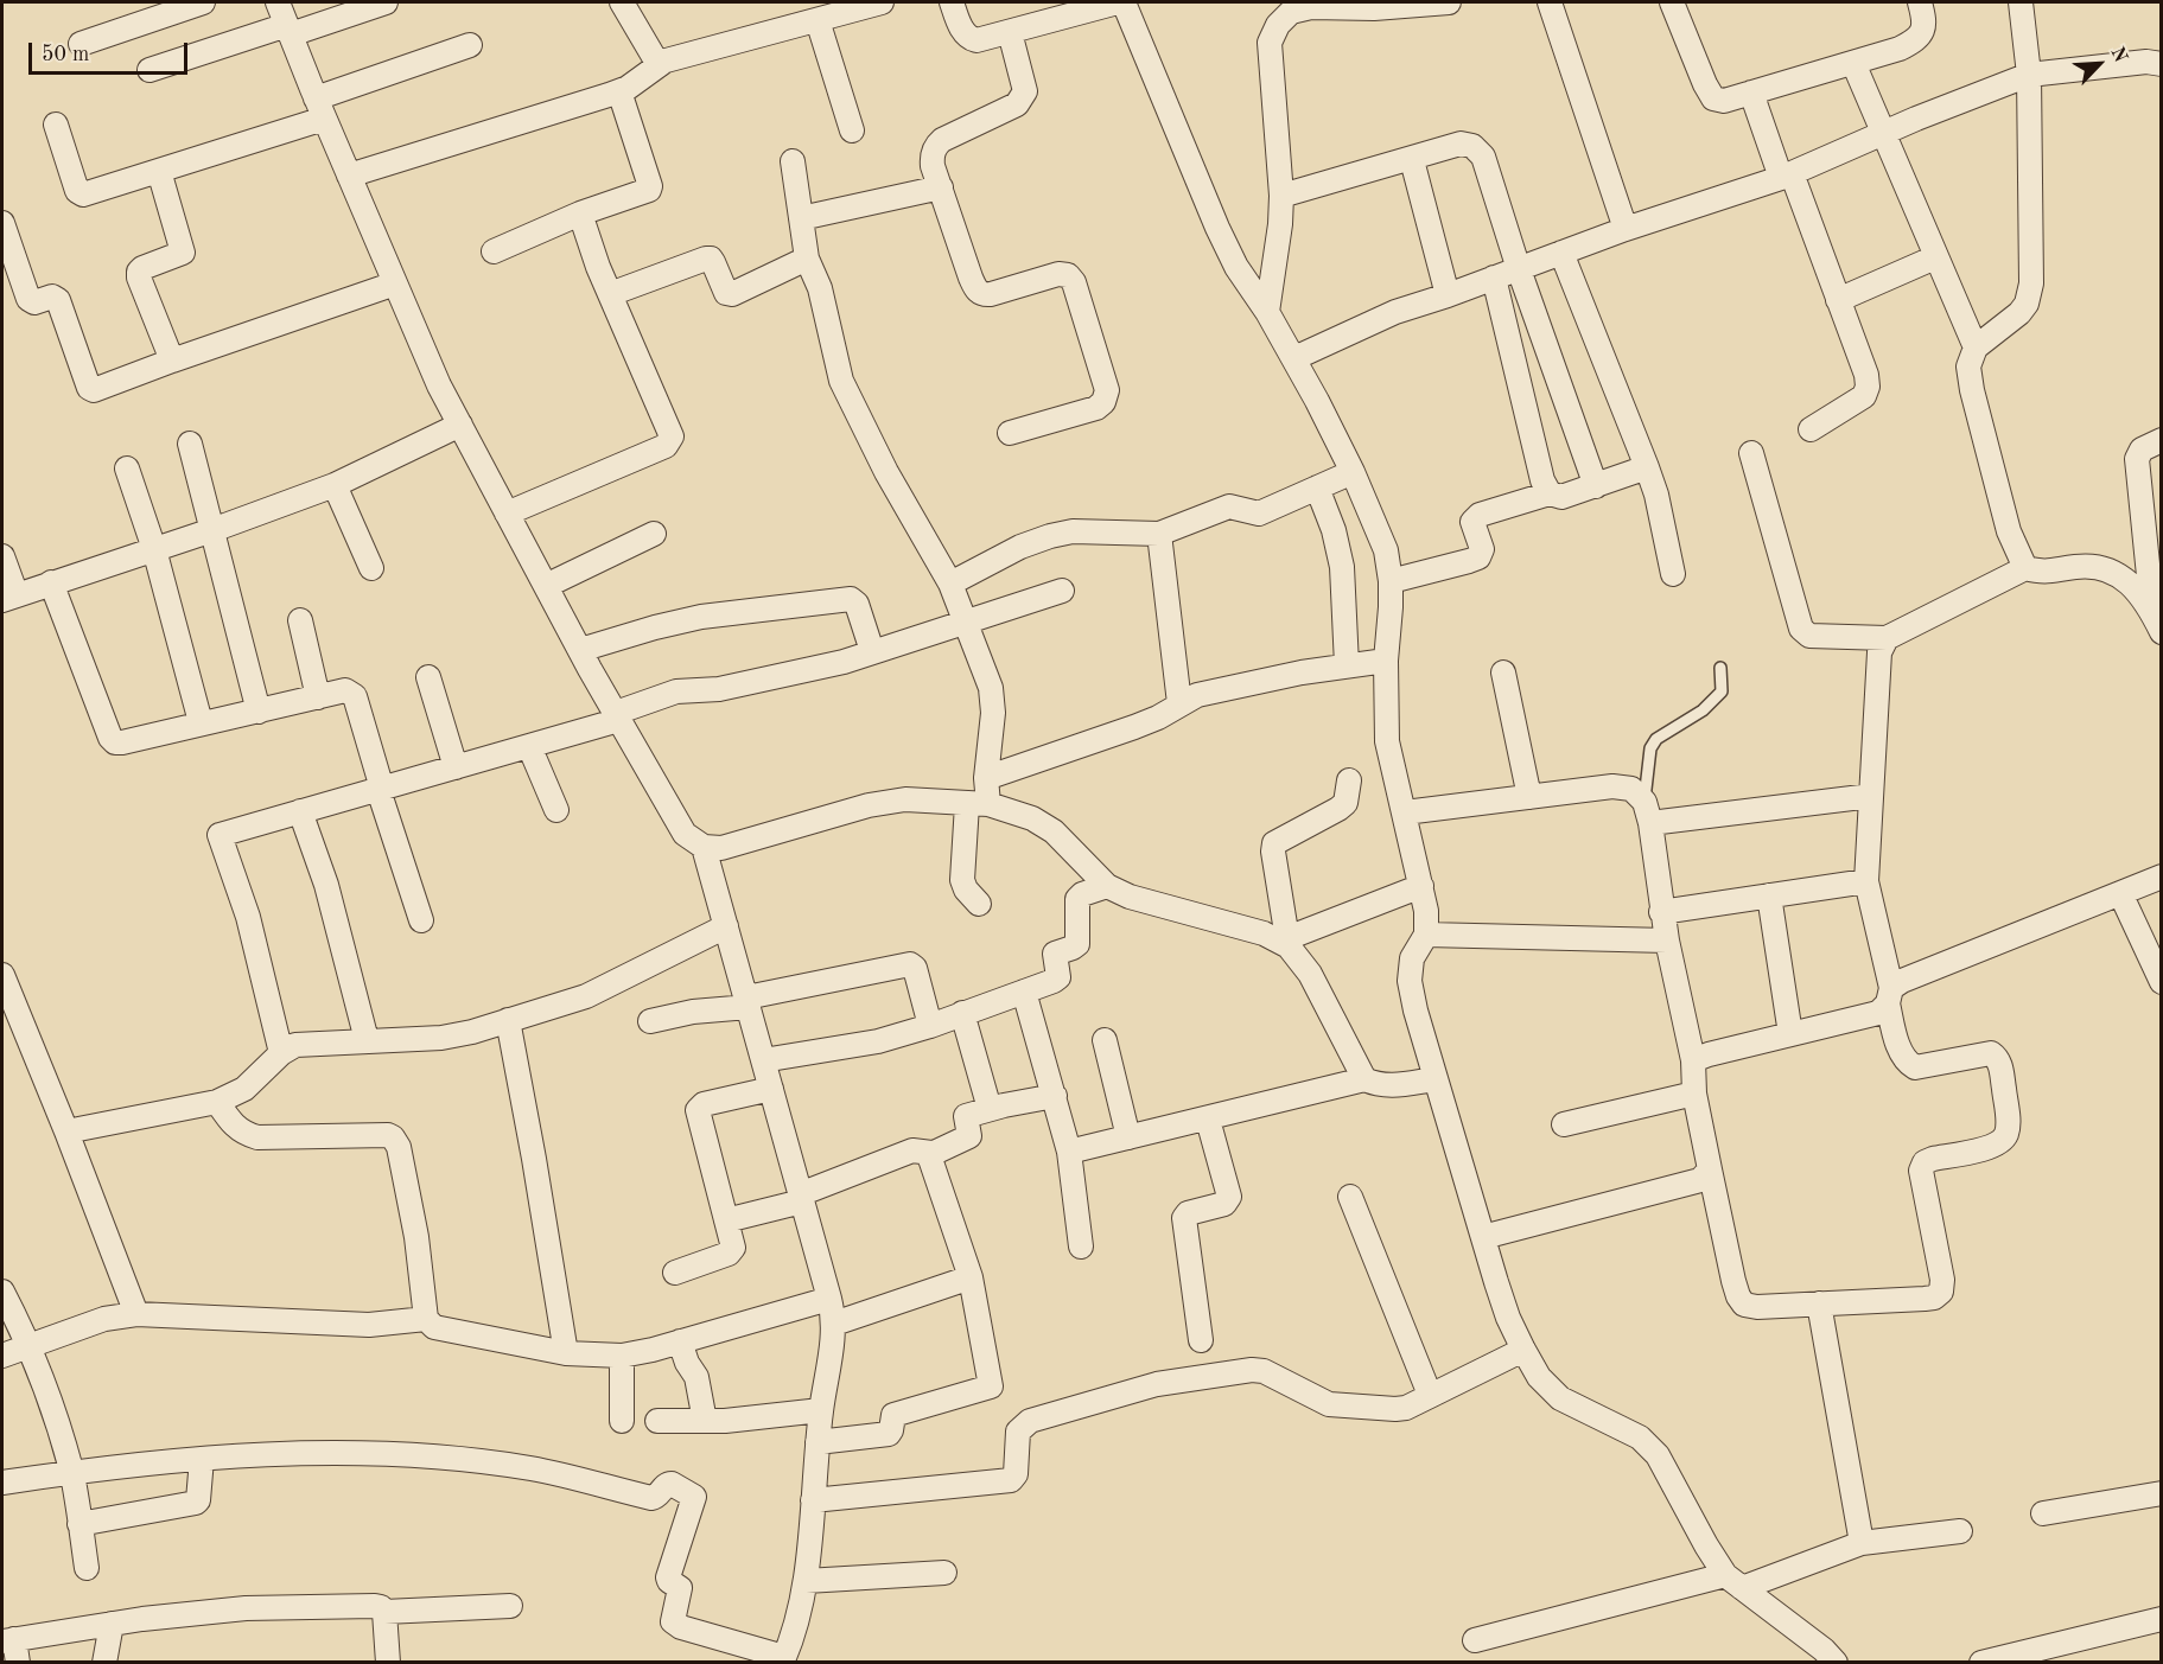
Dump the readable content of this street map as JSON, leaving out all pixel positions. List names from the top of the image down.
{
  "scale_bar": "50 m",
  "north": "top right"
}
